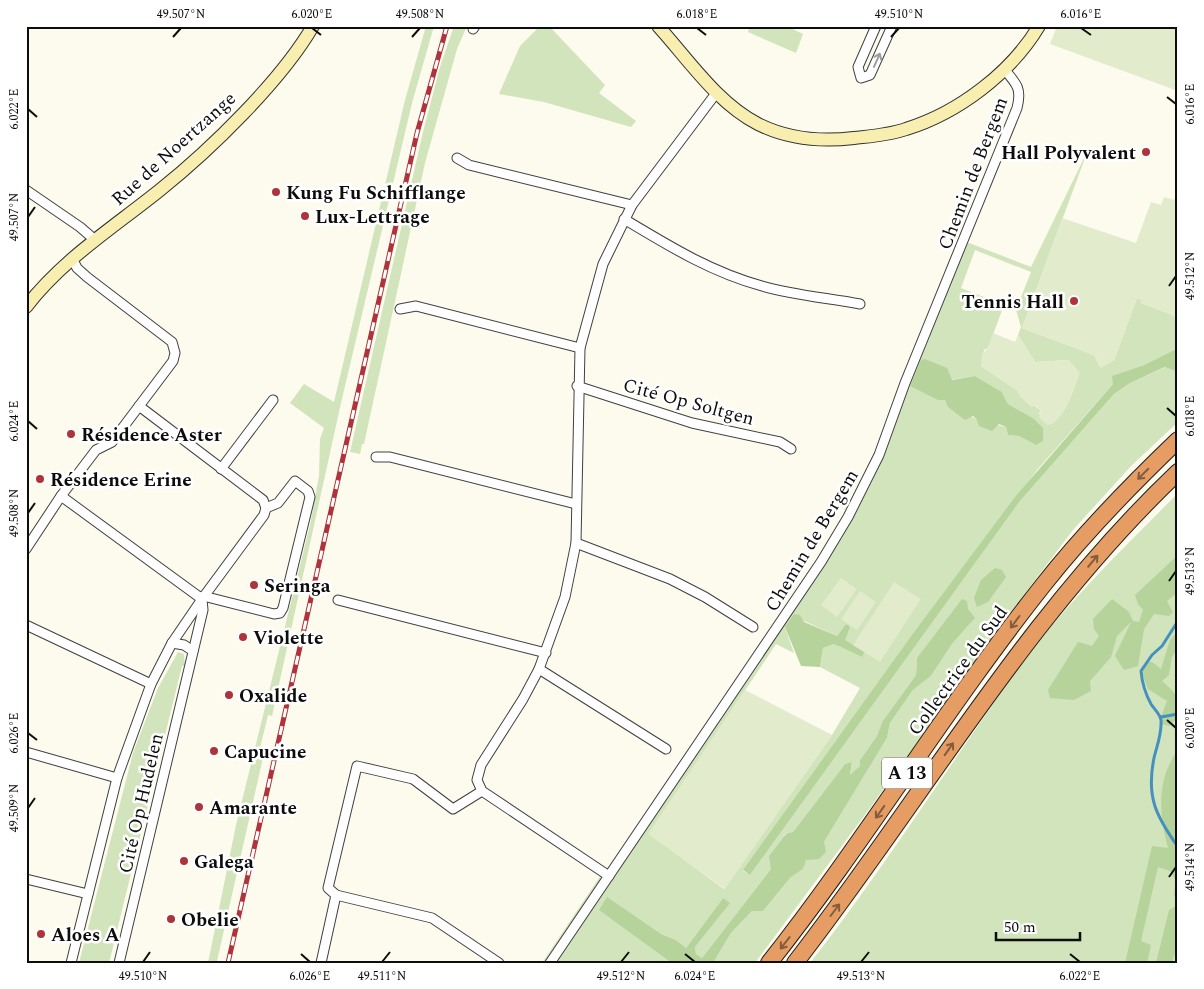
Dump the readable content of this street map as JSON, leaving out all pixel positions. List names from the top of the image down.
{
  "streets": {
    "highway": ["Collectrice du Sud", "A 13"],
    "main road": ["Rue de Noertzange"],
    "street": ["Chemin de Bergem", "Cité Op Soltgen", "Cité Op Hudelen"]
  },
  "places": [
    "Hall Polyvalent",
    "Kung Fu Schifflange",
    "Lux-Lettrage",
    "Tennis Hall",
    "Résidence Aster",
    "Résidence Erine",
    "Seringa",
    "Violette",
    "Oxalide",
    "Capucine",
    "Amarante",
    "Galega",
    "Obelie",
    "Aloes A"
  ],
  "scale_bar": "50 m",
  "coordinates": [
    "49.507°N",
    "6.020°E",
    "49.508°N",
    "6.018°E",
    "49.510°N",
    "6.016°E",
    "6.022°E",
    "49.512°N",
    "6.024°E",
    "49.513°N",
    "6.026°E",
    "49.509°N",
    "49.514°N",
    "49.511°N"
  ]
}
